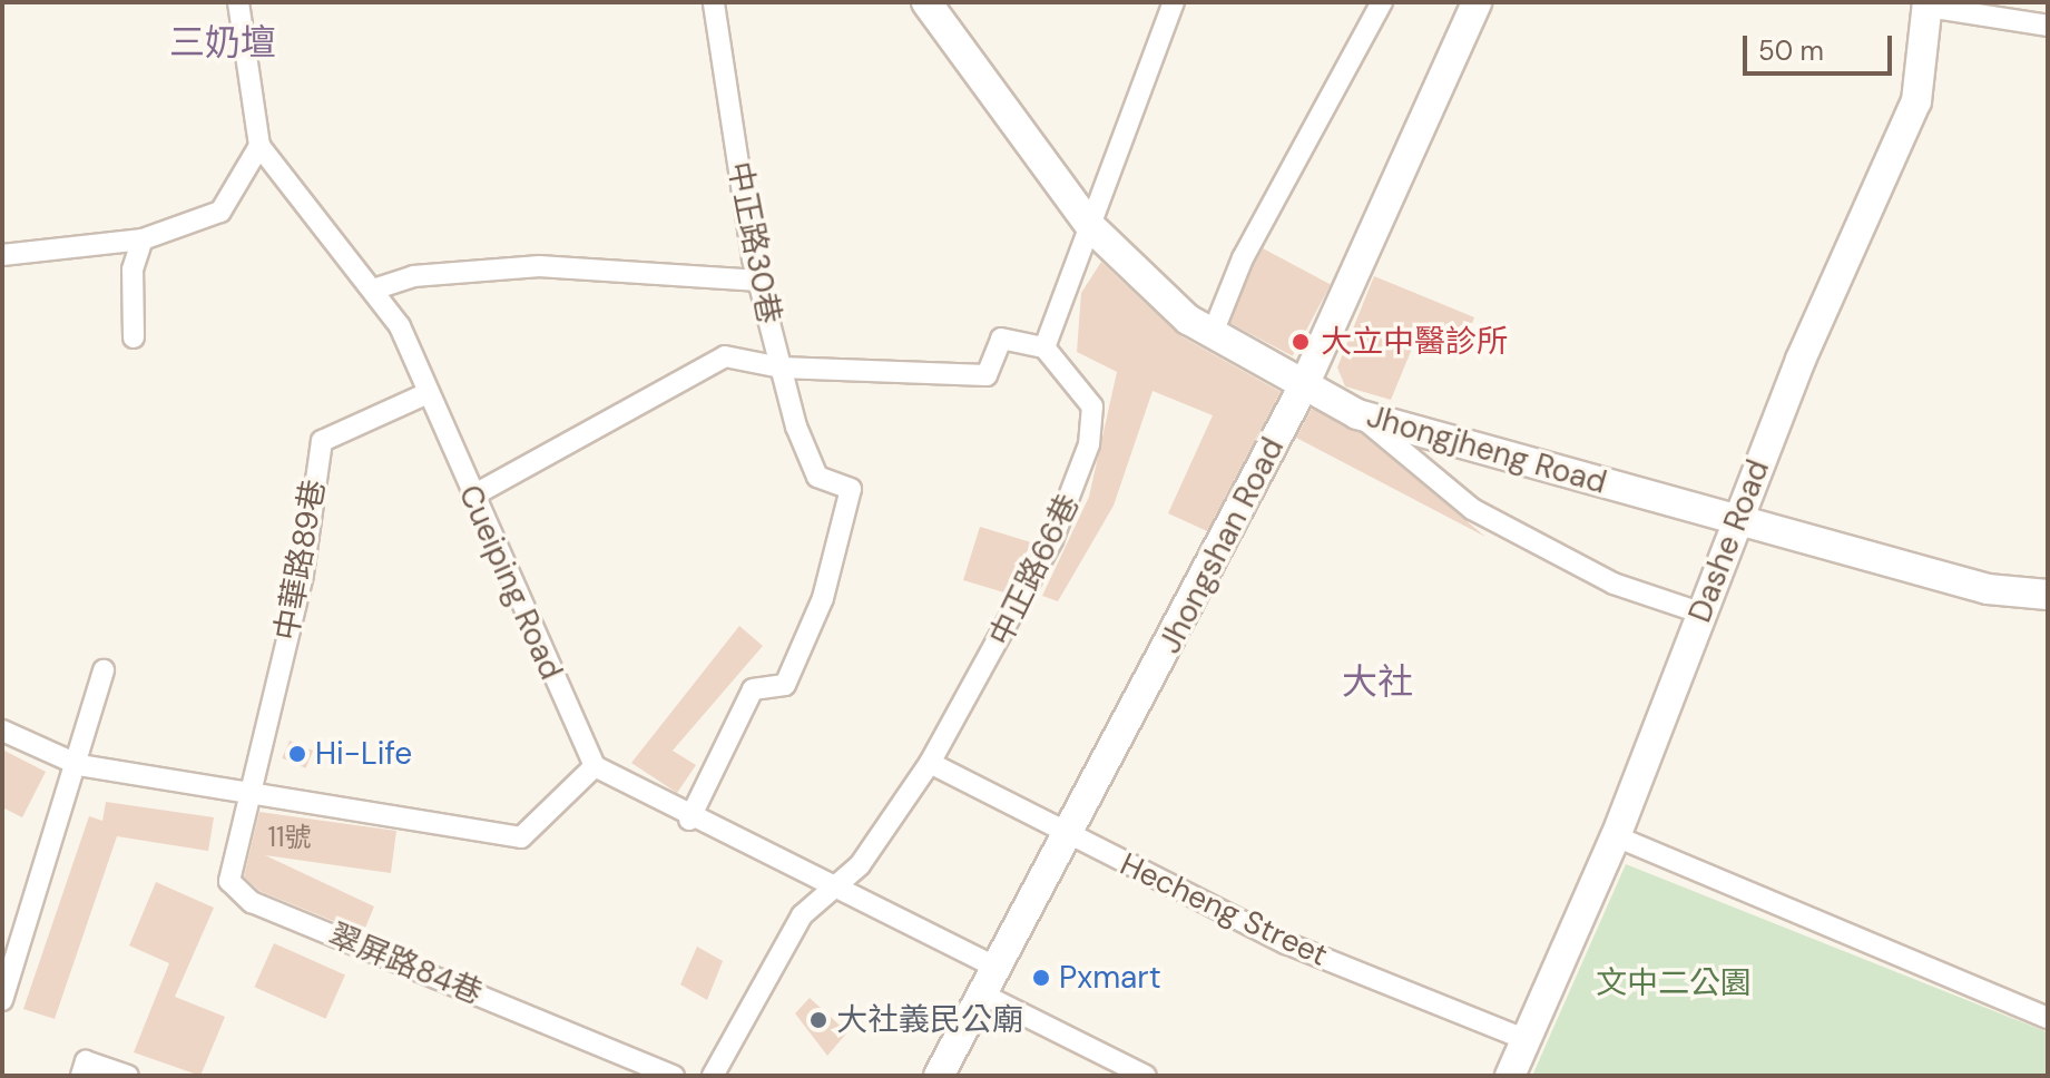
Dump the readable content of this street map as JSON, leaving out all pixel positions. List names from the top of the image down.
{
  "streets": {
    "main road": ["Jhongjheng Road", "Dashe Road", "Jhongshan Road"],
    "street": [
      "中正路30巷",
      "中華路89巷",
      "中正路66巷",
      "Cueiping Road",
      "Hecheng Street",
      "翠屏路84巷"
    ]
  },
  "crossings": [
    ["Jhongjheng Road", "Dashe Road"],
    ["Jhongjheng Road", "Jhongshan Road"],
    ["Dashe Road", "Hecheng Street"],
    ["Jhongshan Road", "Hecheng Street"],
    ["中華路89巷", "Cueiping Road"],
    ["中華路89巷", "翠屏路84巷"],
    ["中正路66巷", "Hecheng Street"]
  ],
  "districts": ["三奶壇", "大社"],
  "parks": ["文中二公園"],
  "places": [
    "大立中醫診所",
    "Hi-Life",
    "Pxmart",
    "大社義民公廟"
  ],
  "house_numbers": ["11號"],
  "scale_bar": "50 m"
}
